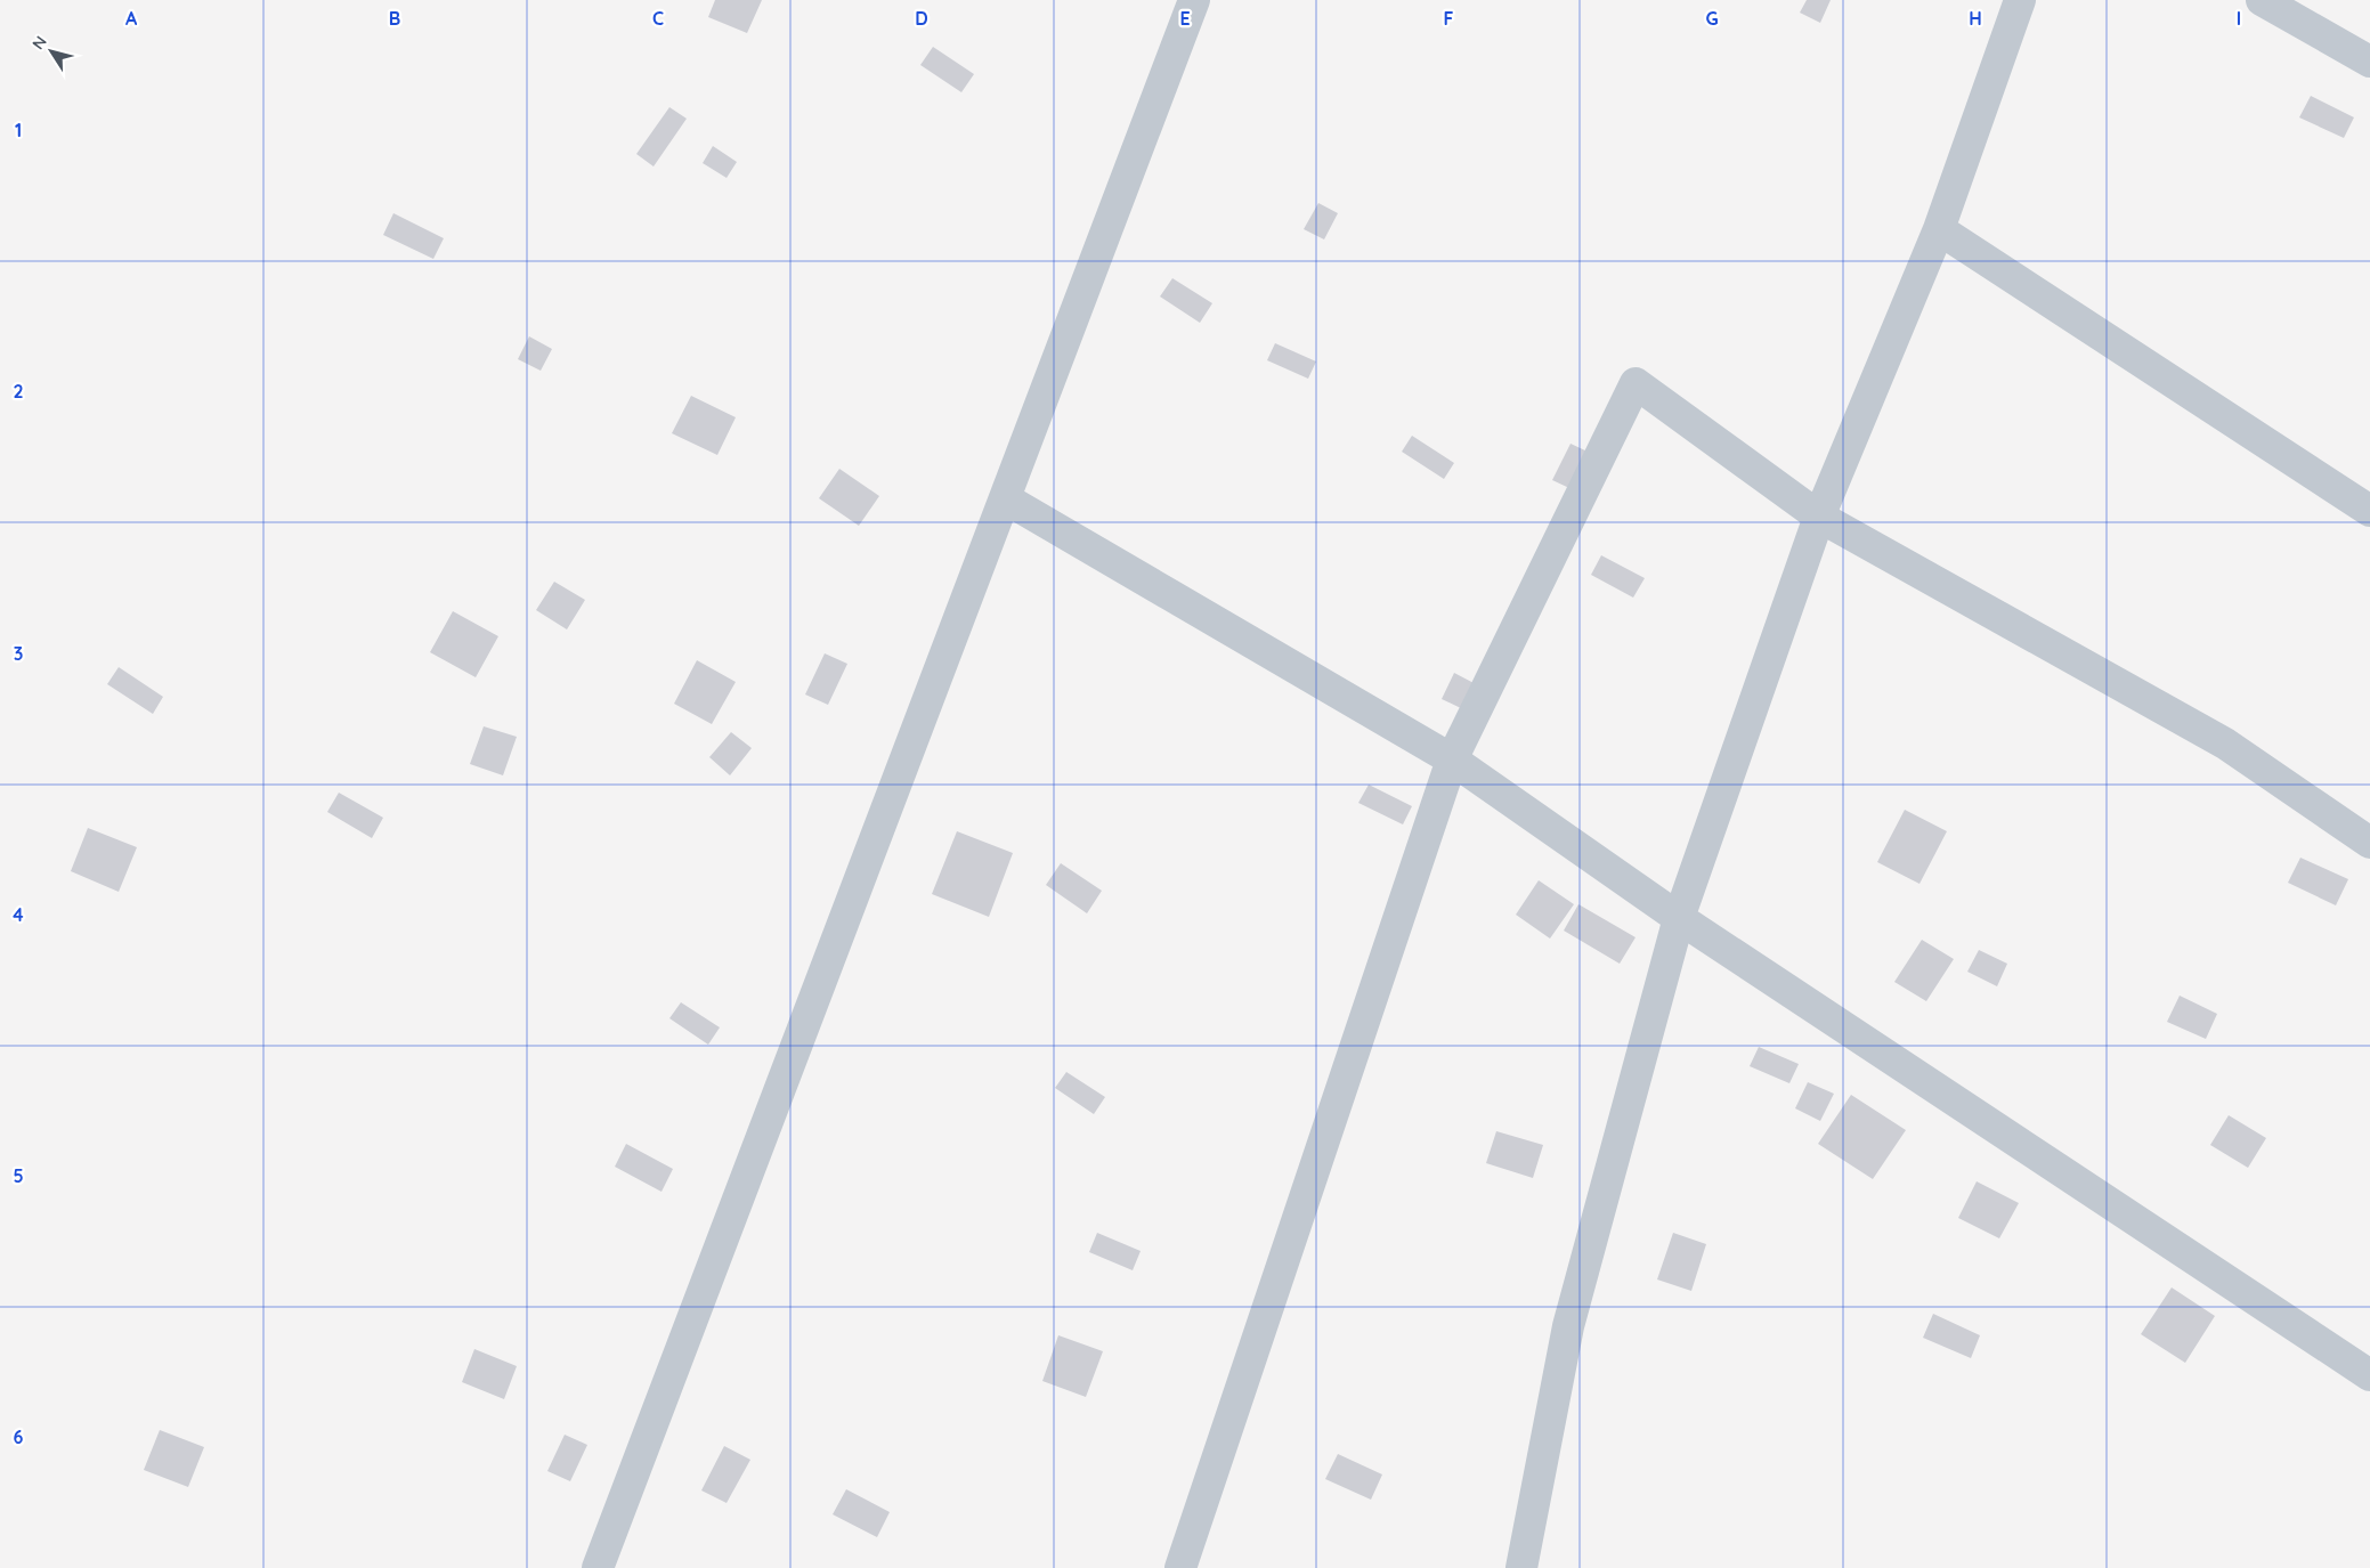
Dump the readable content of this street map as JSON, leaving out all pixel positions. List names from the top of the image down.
{
  "north": "top left",
  "grid": {
    "columns": [
      "A",
      "B",
      "C",
      "D",
      "E",
      "F",
      "G",
      "H",
      "I"
    ],
    "rows": [
      "1",
      "2",
      "3",
      "4",
      "5",
      "6"
    ]
  }
}
